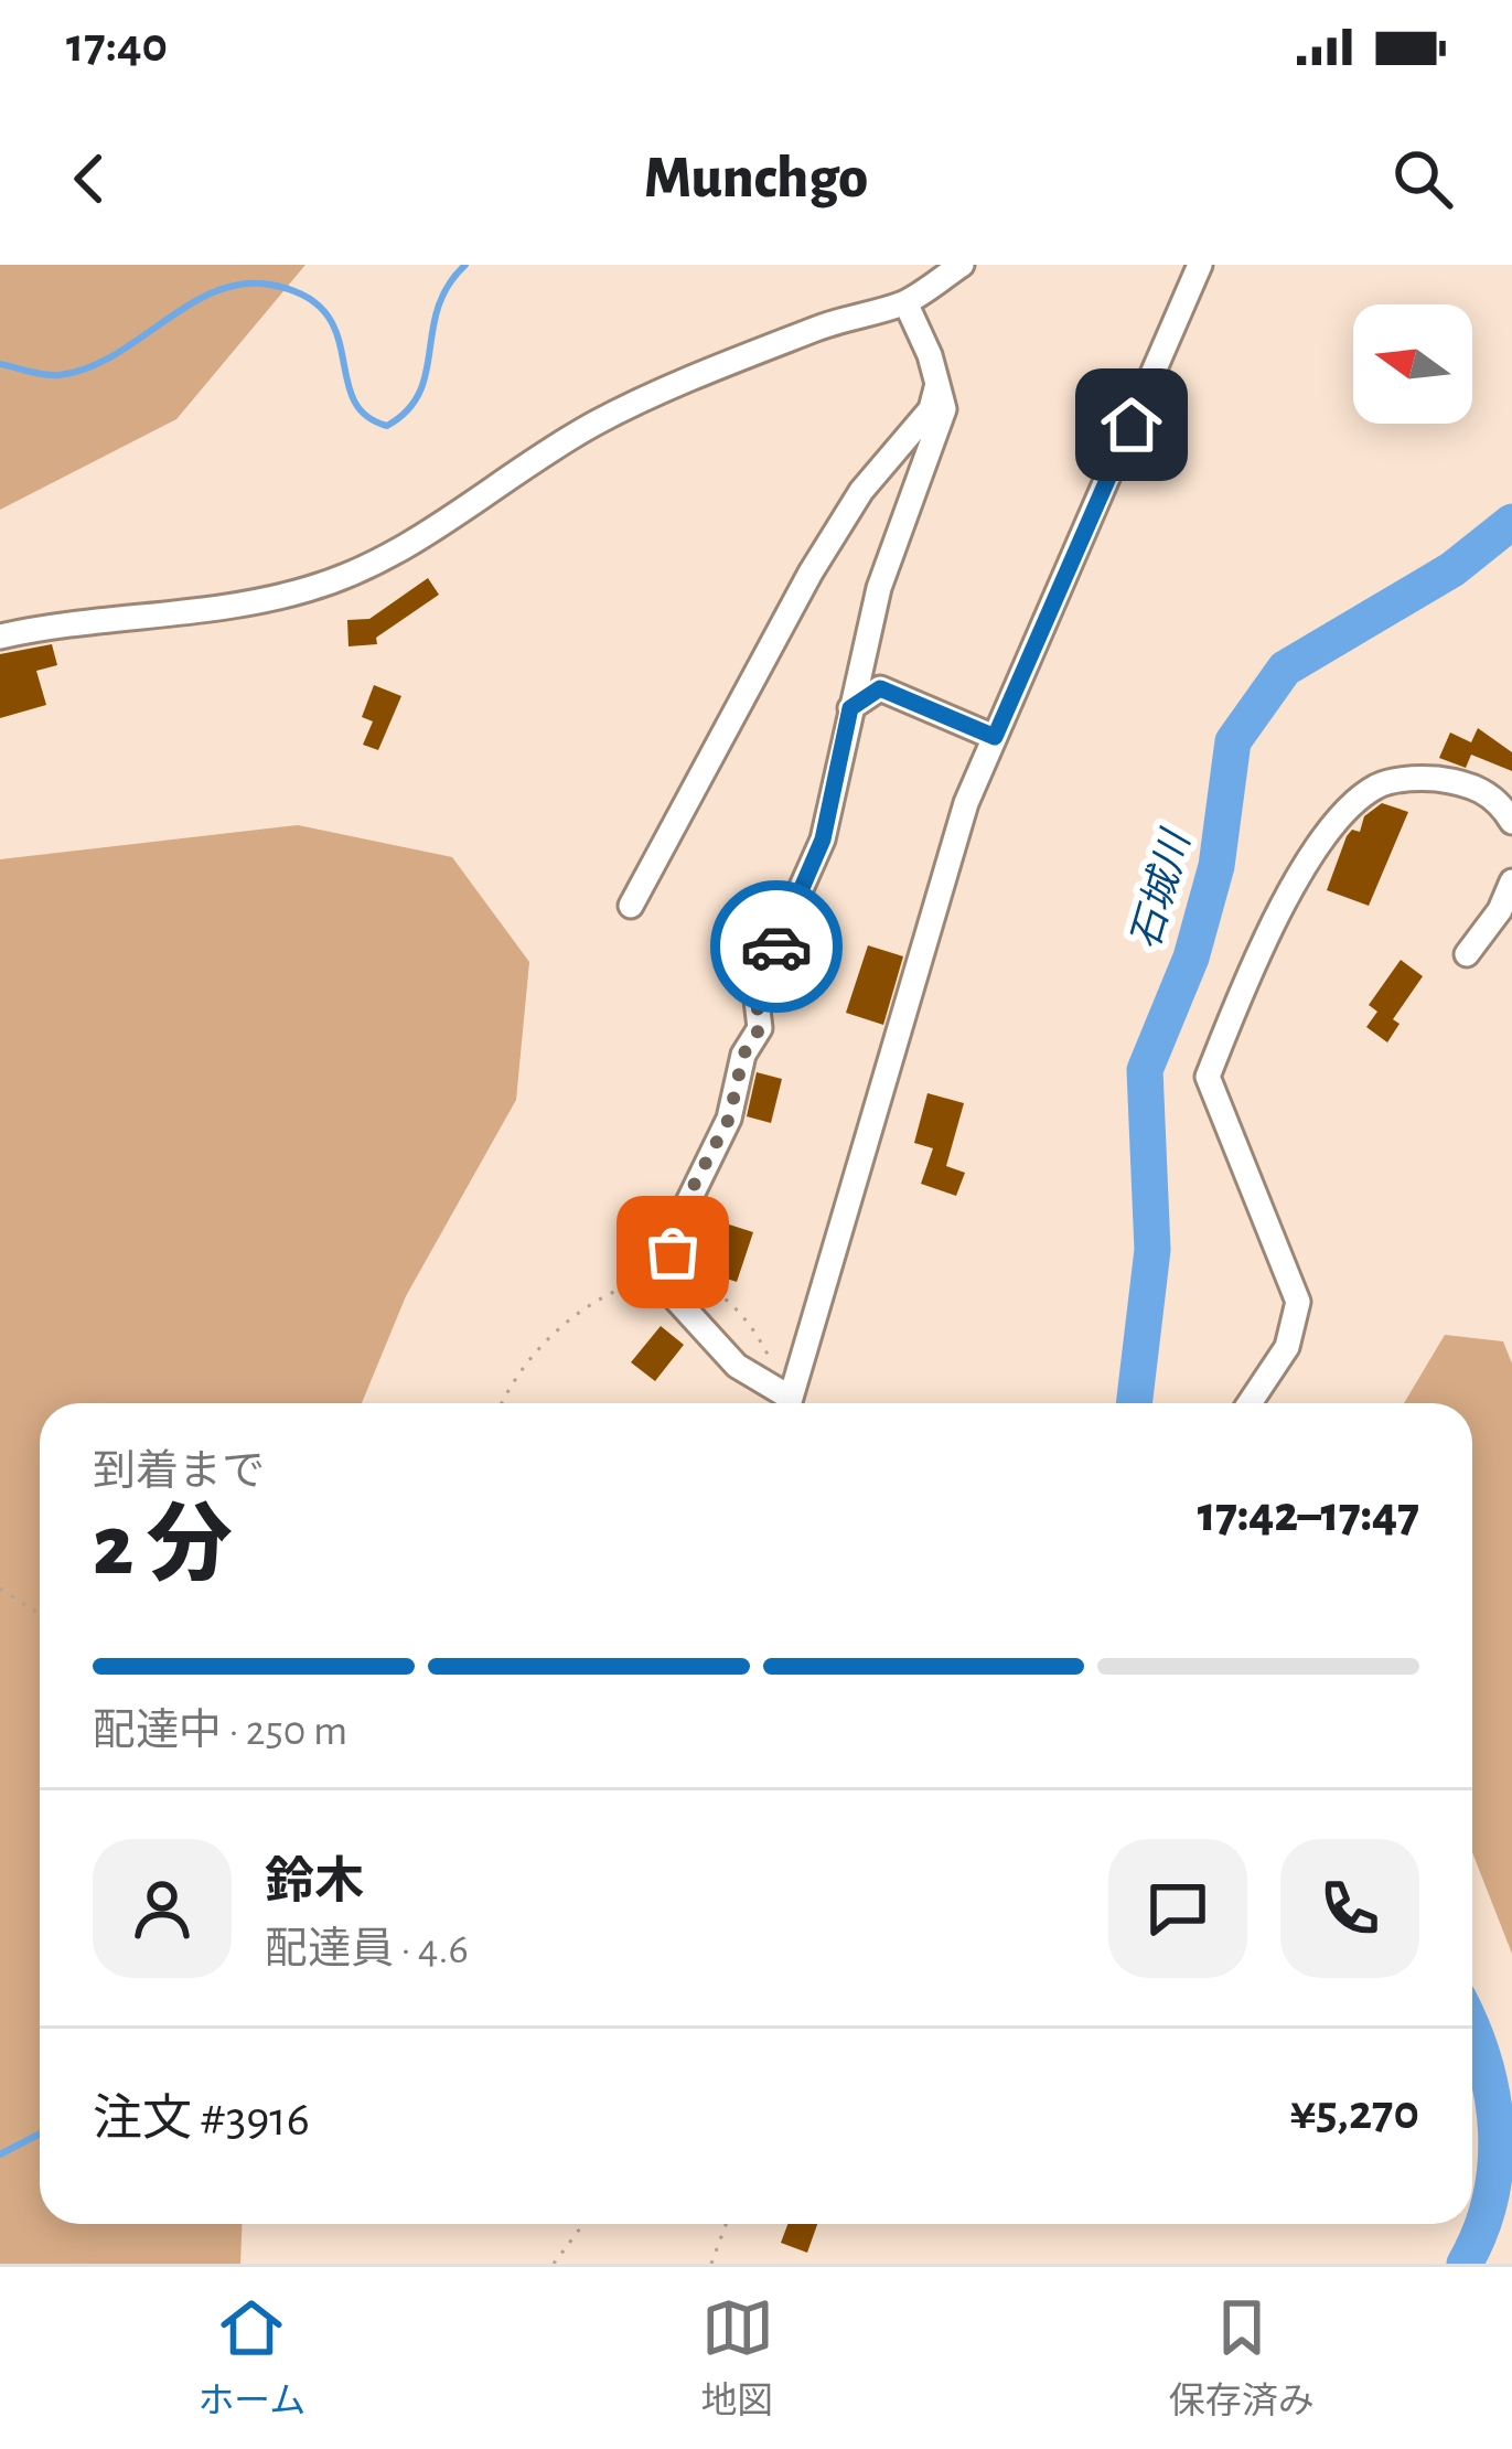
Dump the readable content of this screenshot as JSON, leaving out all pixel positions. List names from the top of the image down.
{
  "water": ["石城川"],
  "north": "left",
  "page": {
    "status": "17:40",
    "header": "Munchgo",
    "heading": ["2 分", "到着まで", "17:42–17:47"],
    "panel": [
      "鈴木",
      "配達員 · 4.6",
      "注文 #3916",
      "¥5,270"
    ],
    "bar": "配達中 · 250 m",
    "tabs": ["ホーム", "地図", "保存済み"]
  }
}
